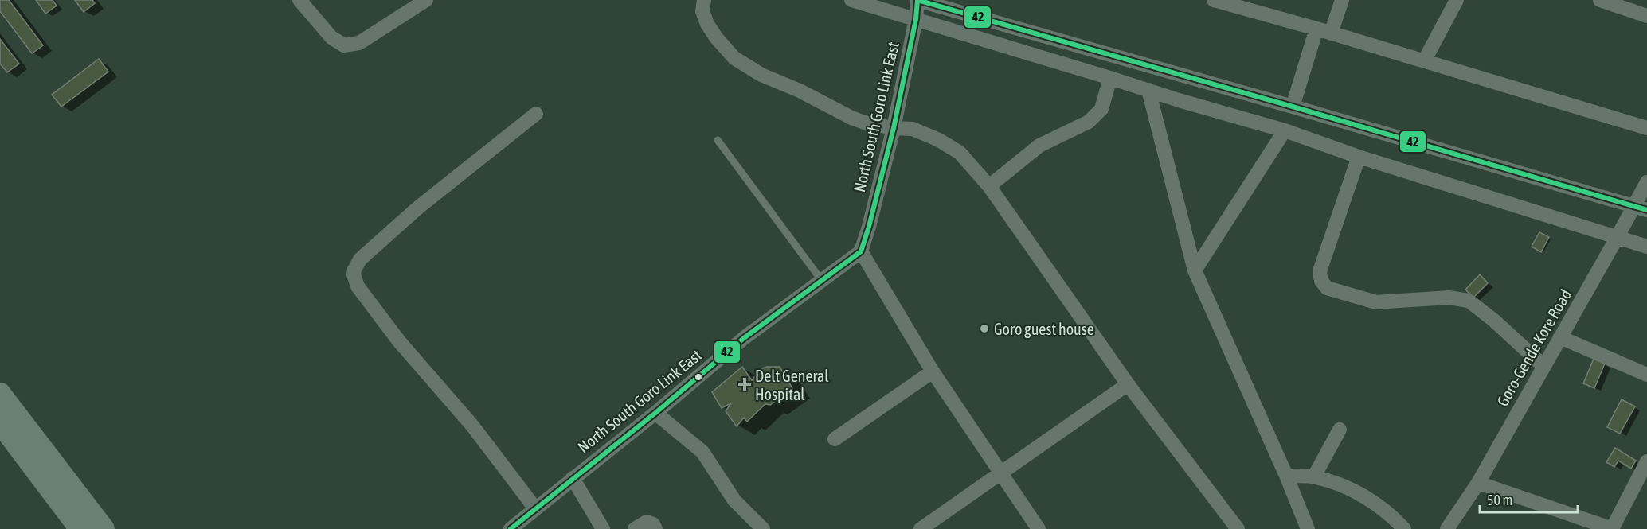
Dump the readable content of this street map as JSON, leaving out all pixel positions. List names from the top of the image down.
{
  "streets": {
    "street": ["North South Goro Link East", "Goro-Gende Kore Road"]
  },
  "places": {
    "other": ["Goro guest house"],
    "health": ["Delt General Hospital"]
  },
  "lines": ["transit line 42"],
  "scale_bar": "50 m"
}
